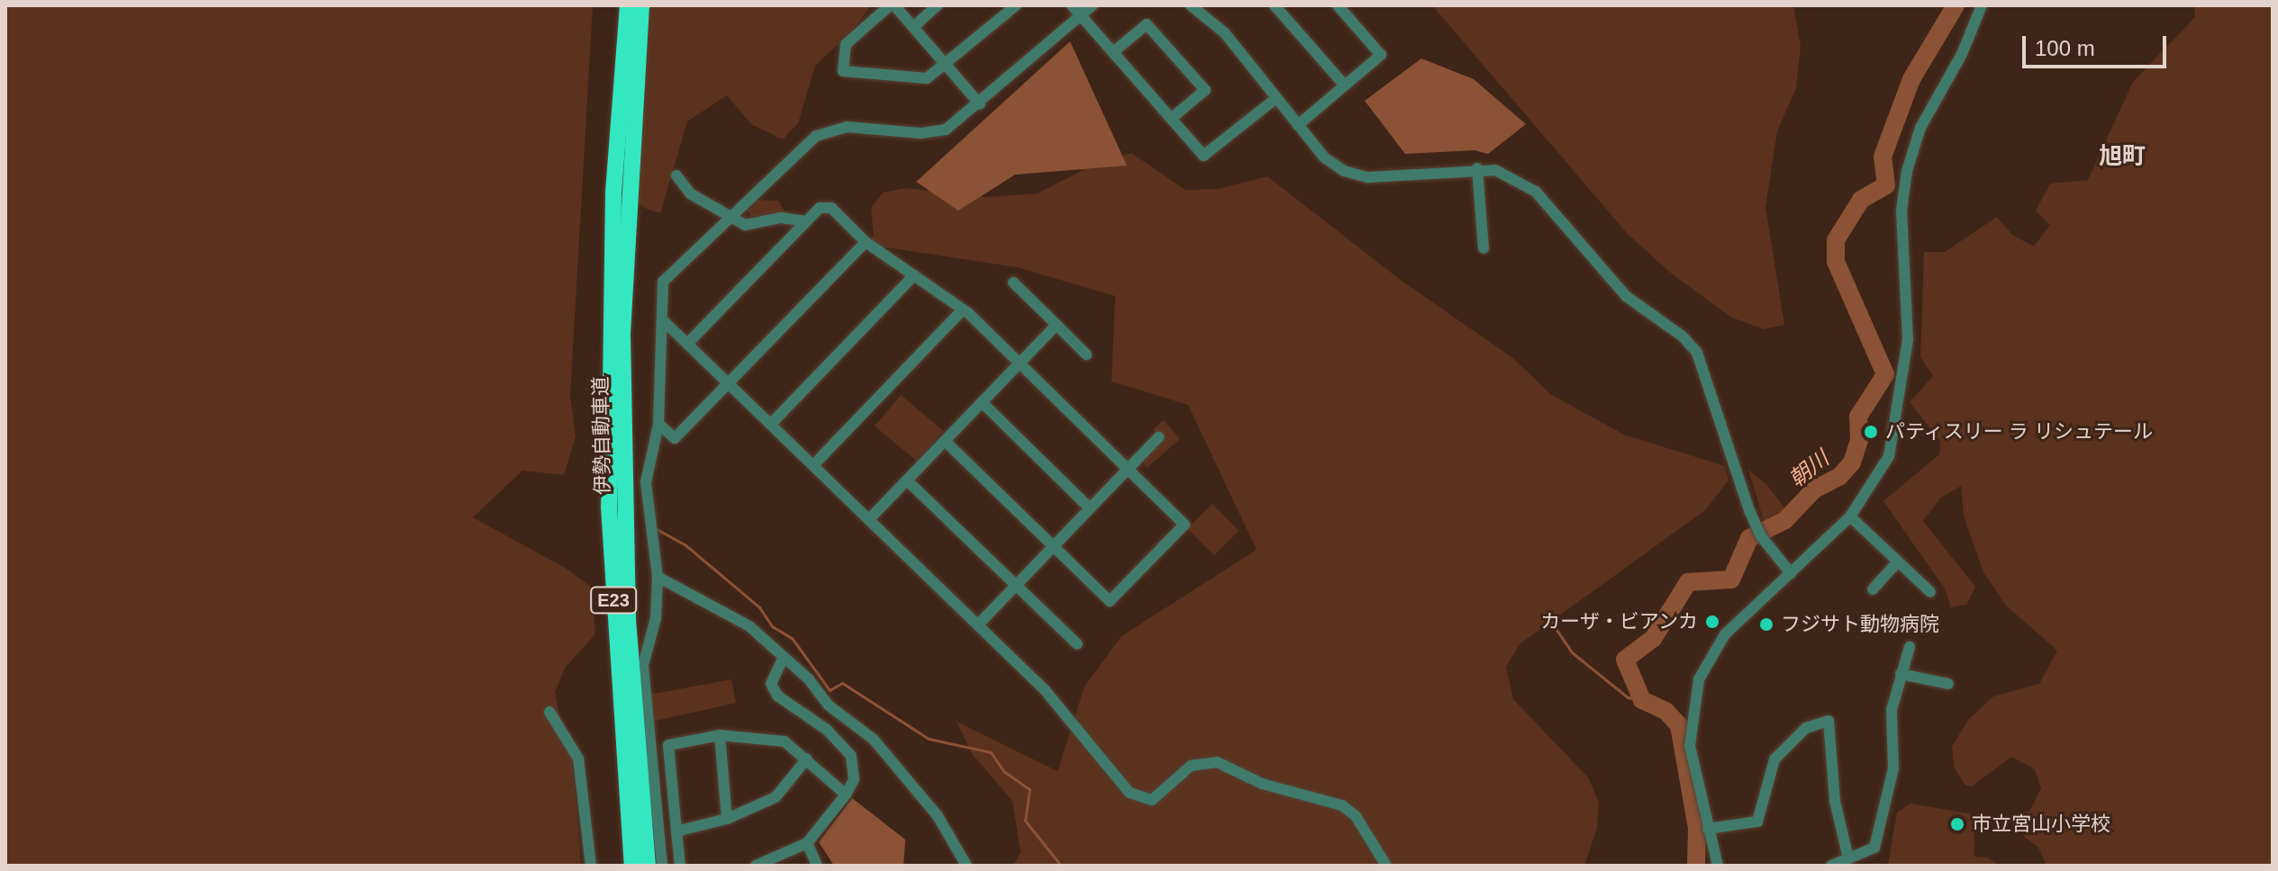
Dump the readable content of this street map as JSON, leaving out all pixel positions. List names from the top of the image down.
{
  "streets": {
    "highway": ["伊勢自動車道", "E23"]
  },
  "districts": ["旭町"],
  "water": ["朝川"],
  "places": [
    "パティスリー ラ リシュテール",
    "カーザ・ビアンカ",
    "フジサト動物病院",
    "市立宮山小学校"
  ],
  "scale_bar": "100 m"
}
